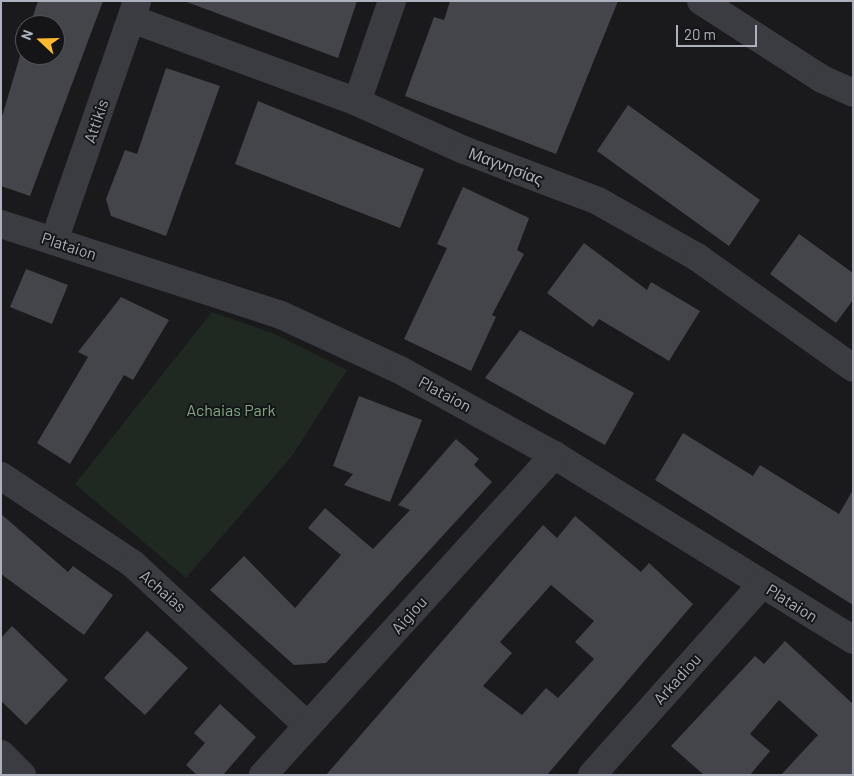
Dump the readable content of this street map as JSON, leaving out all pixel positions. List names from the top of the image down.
{
  "streets": {
    "street": [
      "Attikis",
      "Μαγνησίας",
      "Plataion",
      "Achaias",
      "Aigiou",
      "Arkadiou"
    ]
  },
  "crossings": [
    ["Attikis", "Μαγνησίας"],
    ["Attikis", "Plataion"],
    ["Plataion", "Aigiou"],
    ["Plataion", "Arkadiou"],
    ["Achaias", "Aigiou"]
  ],
  "parks": ["Achaias Park"],
  "scale_bar": "20 m",
  "north": "left"
}
